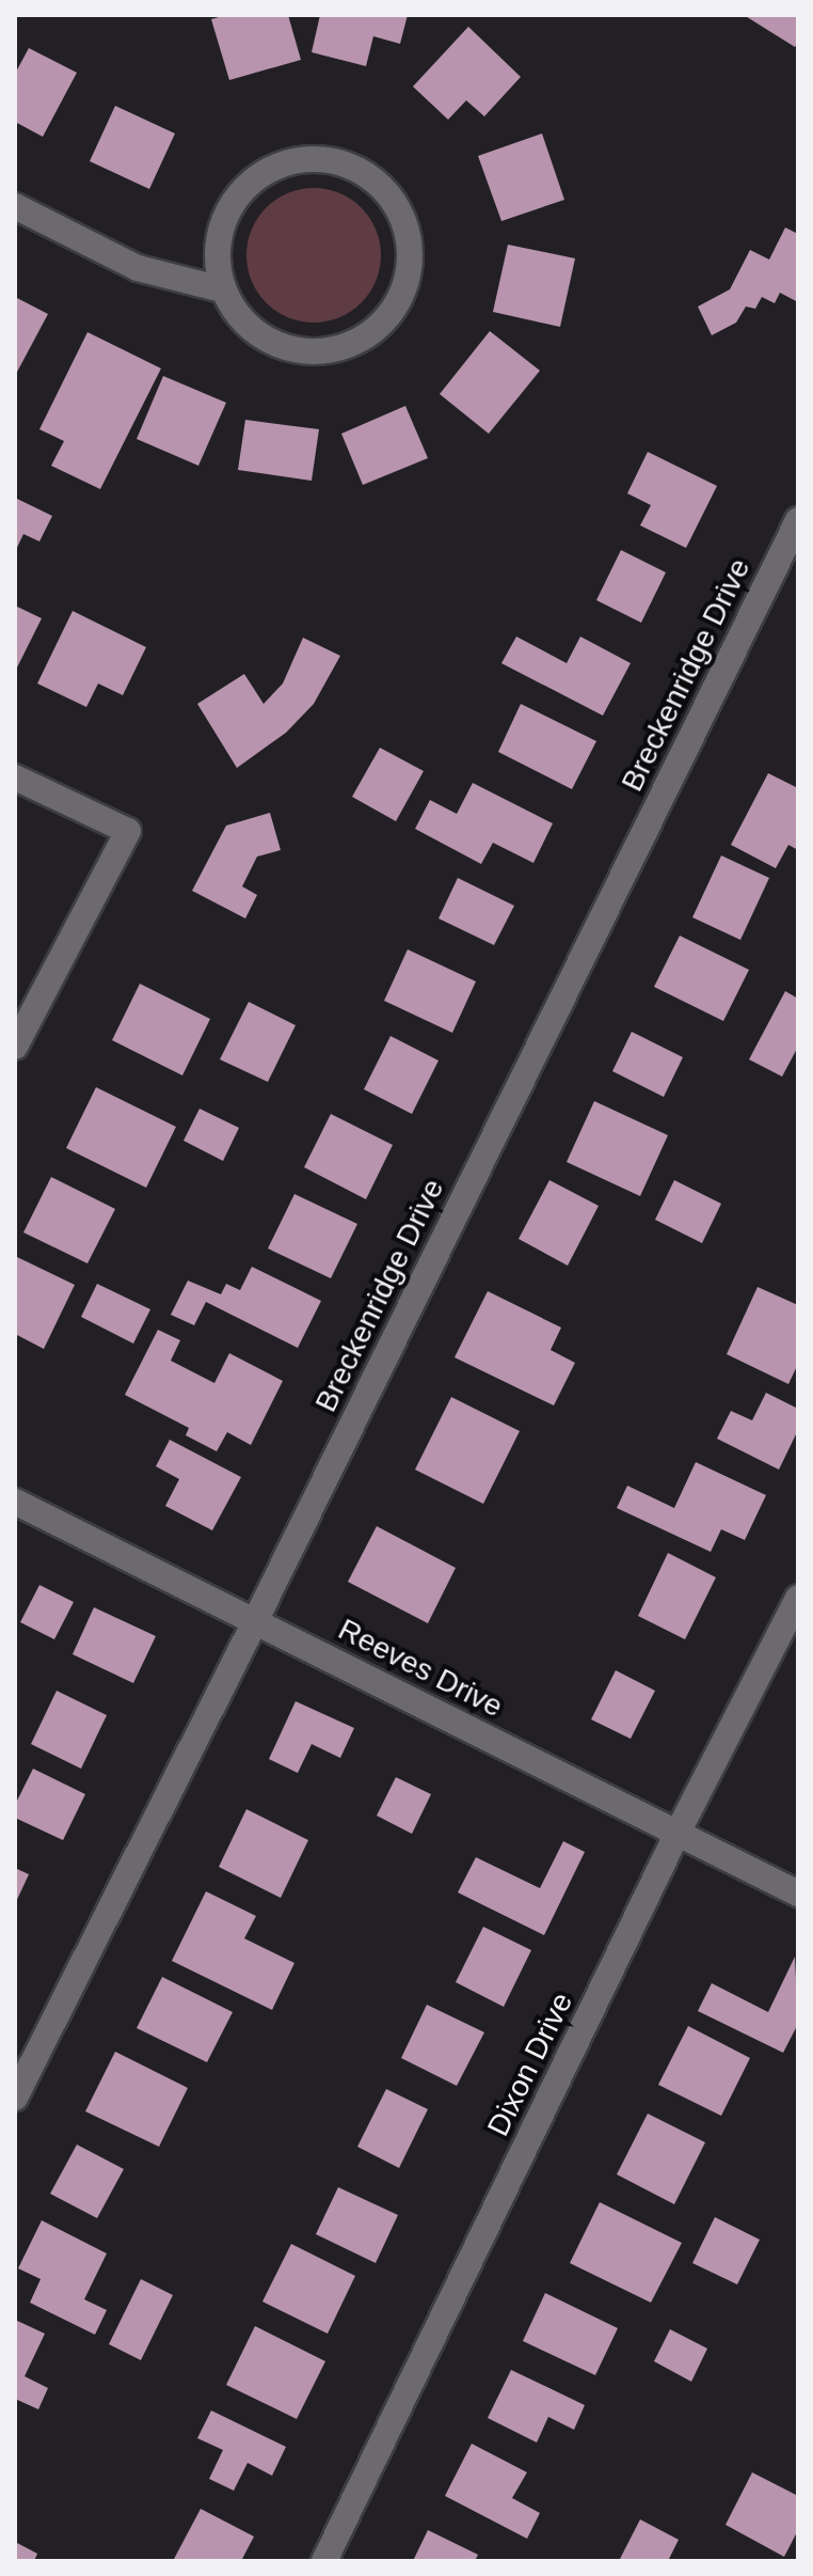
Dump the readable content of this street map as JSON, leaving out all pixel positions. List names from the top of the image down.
{
  "streets": {
    "street": ["Breckenridge Drive", "Reeves Drive", "Dixon Drive"]
  },
  "crossings": [
    ["Breckenridge Drive", "Reeves Drive"],
    ["Reeves Drive", "Dixon Drive"]
  ]
}
